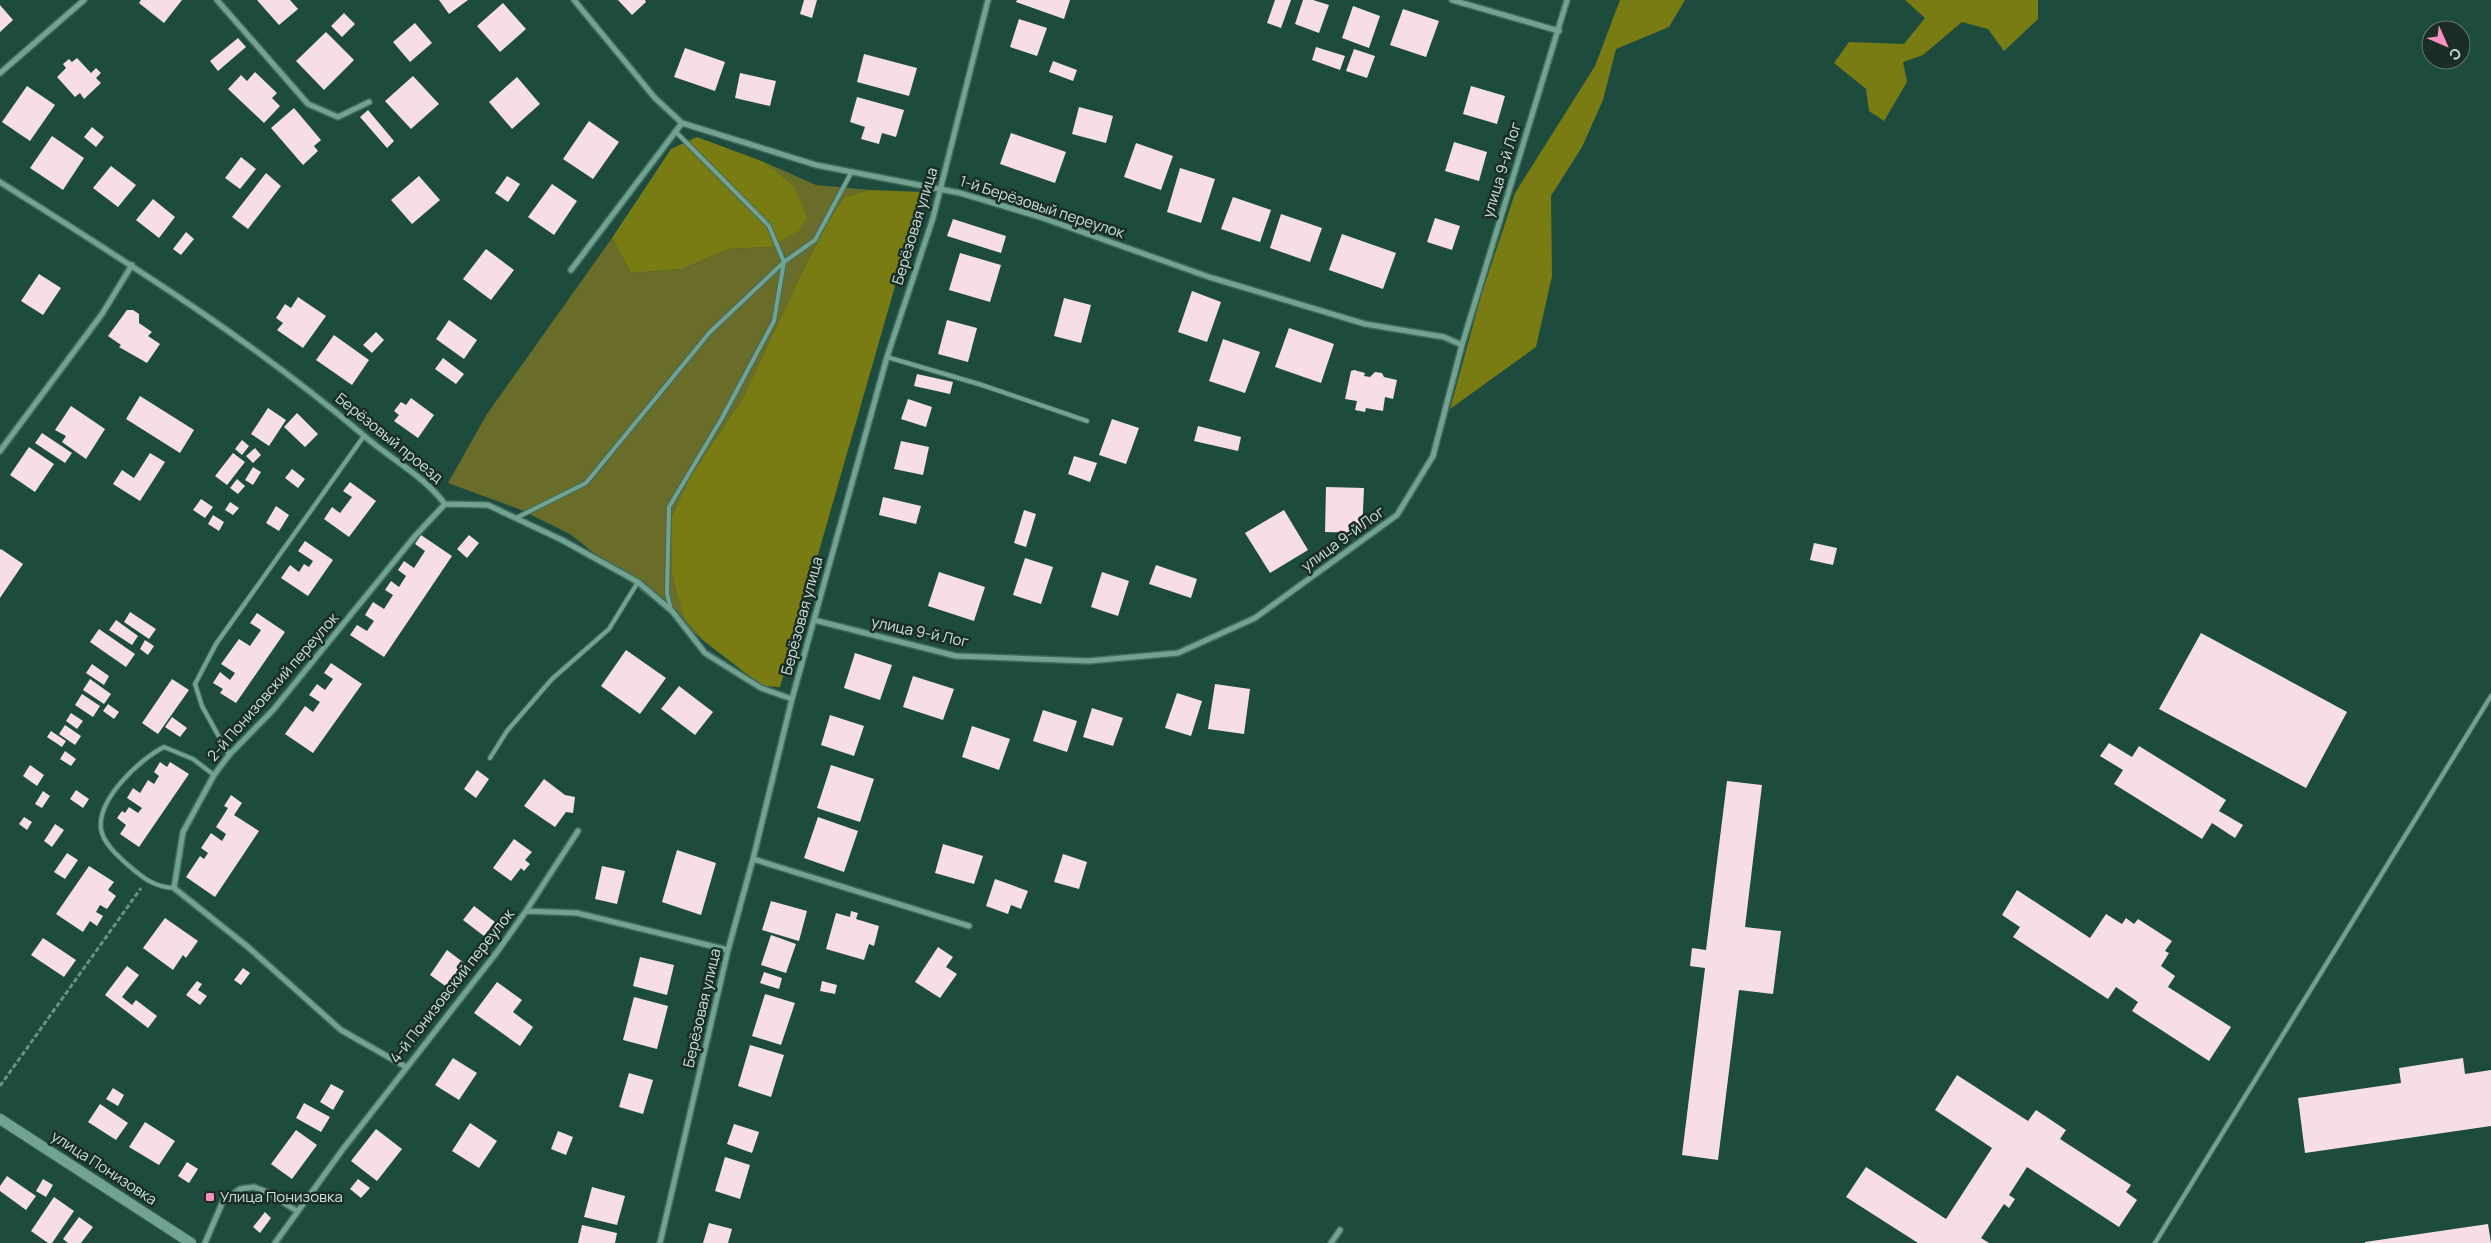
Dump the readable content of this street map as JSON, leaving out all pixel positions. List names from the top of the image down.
{
  "streets": {
    "main road": ["улица Понизовка"],
    "street": [
      "улица 9-й Лог",
      "1-й Берёзовый переулок",
      "Берёзовая улица",
      "Берёзовый проезд",
      "2-й Понизовский переулок",
      "4-й Понизовский переулок"
    ]
  },
  "crossings": [
    ["улица 9-й Лог", "1-й Берёзовый переулок"],
    ["улица 9-й Лог", "Берёзовая улица"],
    ["1-й Берёзовый переулок", "Берёзовая улица"],
    ["Берёзовая улица", "Берёзовый проезд"],
    ["Берёзовая улица", "4-й Понизовский переулок"],
    ["Берёзовый проезд", "2-й Понизовский переулок"]
  ],
  "places": {
    "transit": ["Улица Понизовка"]
  },
  "north": "bottom right"
}
